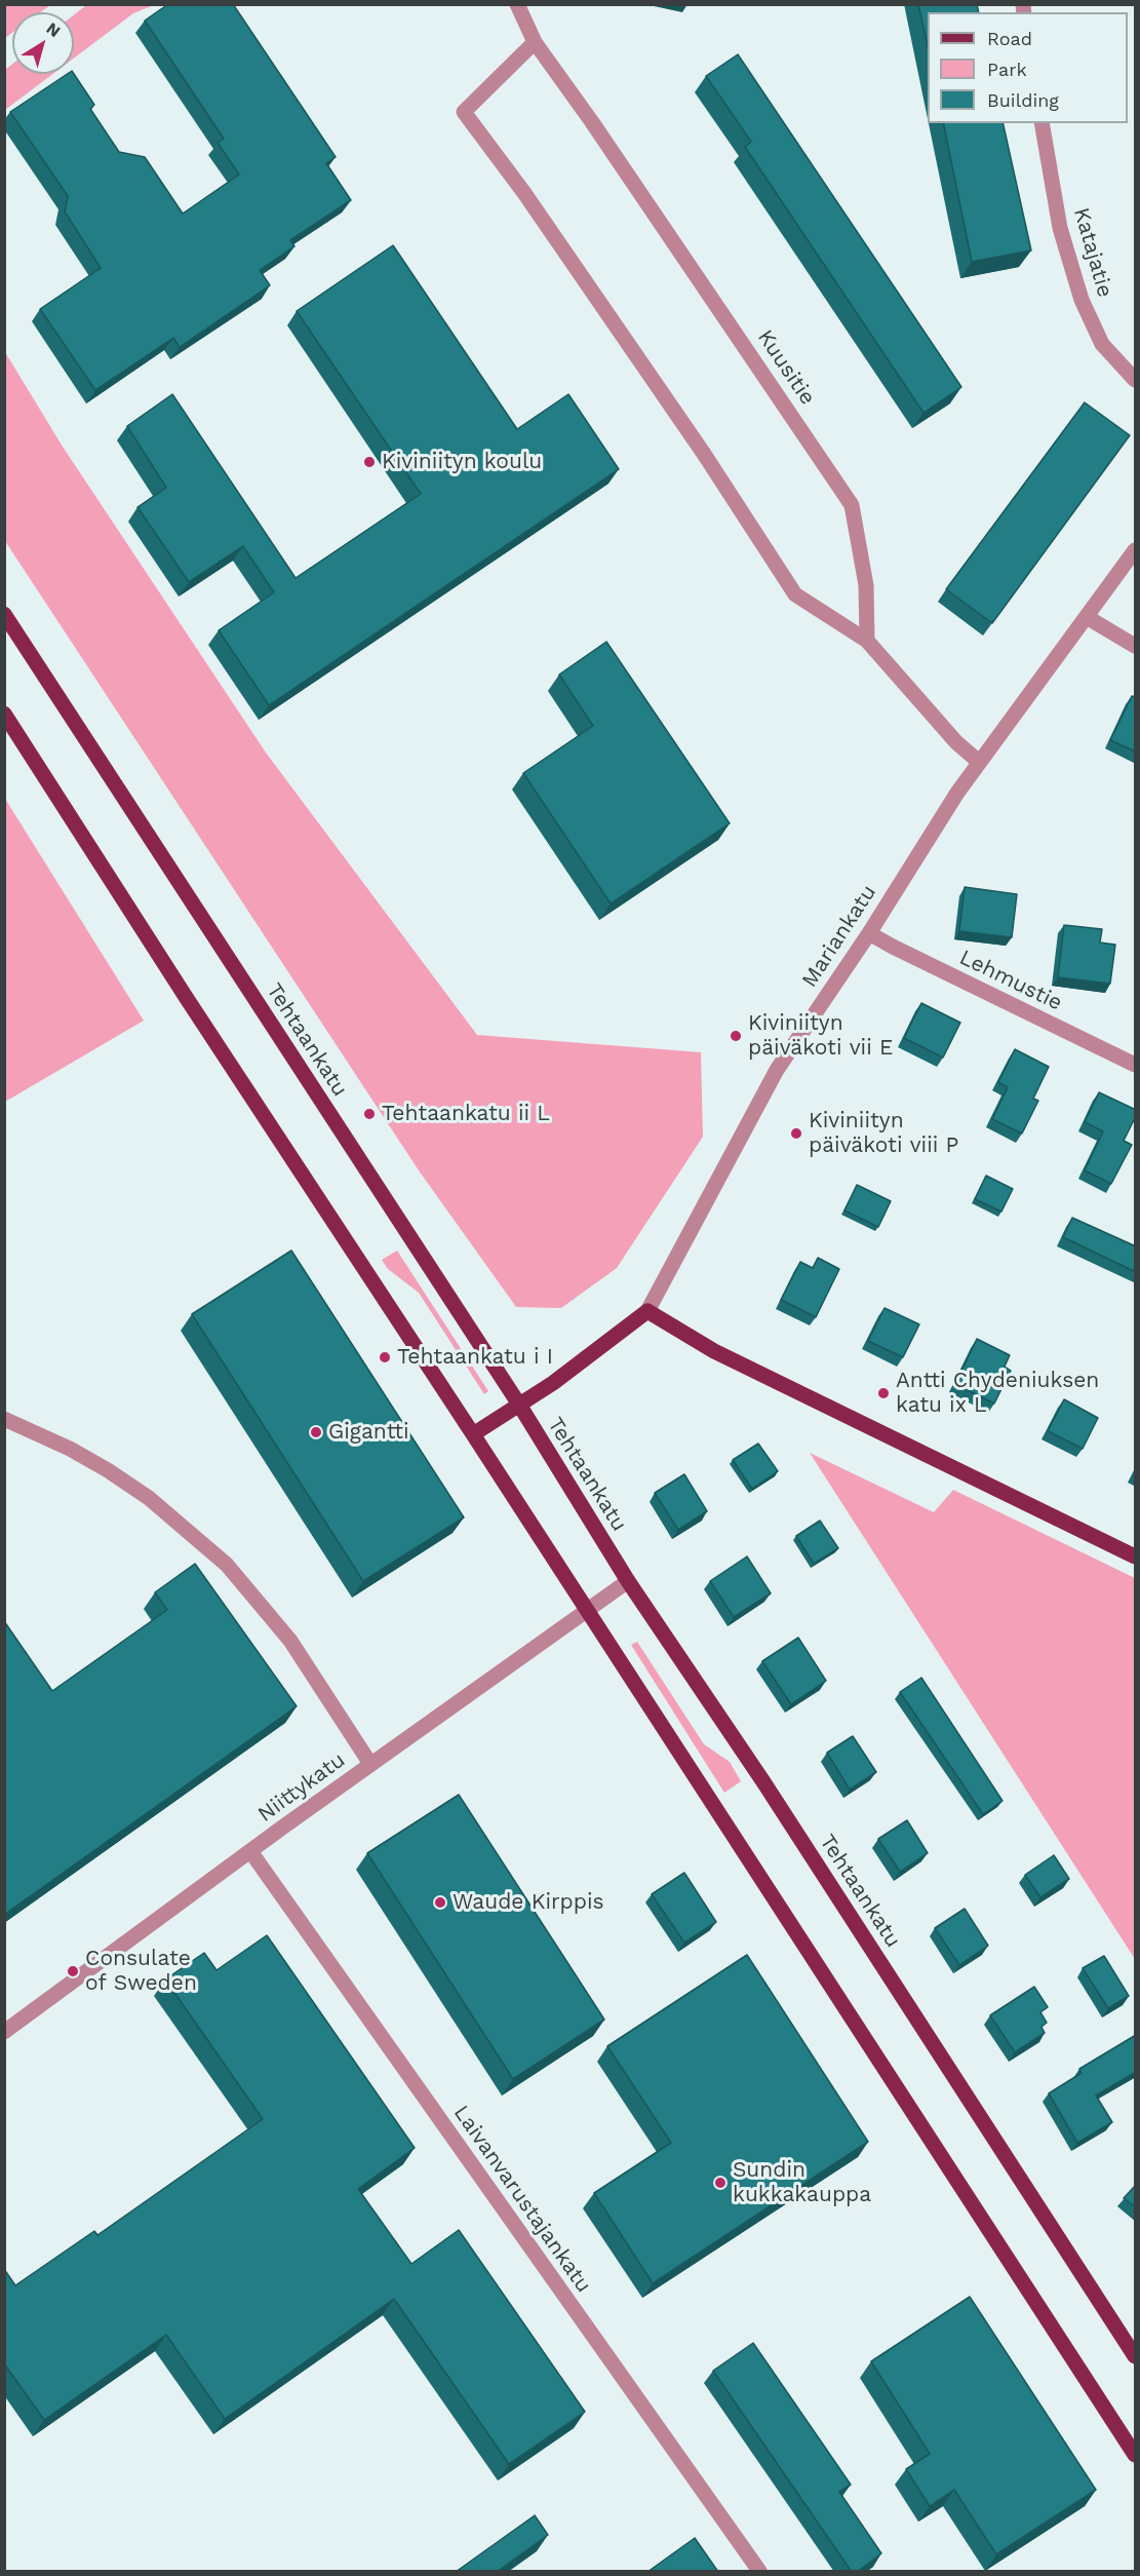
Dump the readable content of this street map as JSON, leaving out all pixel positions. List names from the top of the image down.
{
  "streets": {
    "main road": ["Mariankatu", "Tehtaankatu"],
    "street": [
      "Katajatie",
      "Kuusitie",
      "Lehmustie",
      "Niittykatu",
      "Laivanvarustajankatu"
    ]
  },
  "crossings": [
    ["Mariankatu", "Lehmustie"],
    ["Mariankatu", "Tehtaankatu"],
    ["Tehtaankatu", "Niittykatu"],
    ["Niittykatu", "Laivanvarustajankatu"]
  ],
  "places": [
    "Kiviniityn koulu",
    "Kiviniityn päiväkoti vii E",
    "Tehtaankatu ii L",
    "Kiviniityn päiväkoti viii P",
    "Tehtaankatu i I",
    "Antti Chydeniuksen katu ix L",
    "Gigantti",
    "Waude Kirppis",
    "Consulate of Sweden",
    "Sundin kukkakauppa"
  ],
  "legend": ["Road", "Park", "Building"],
  "north": "top right"
}
